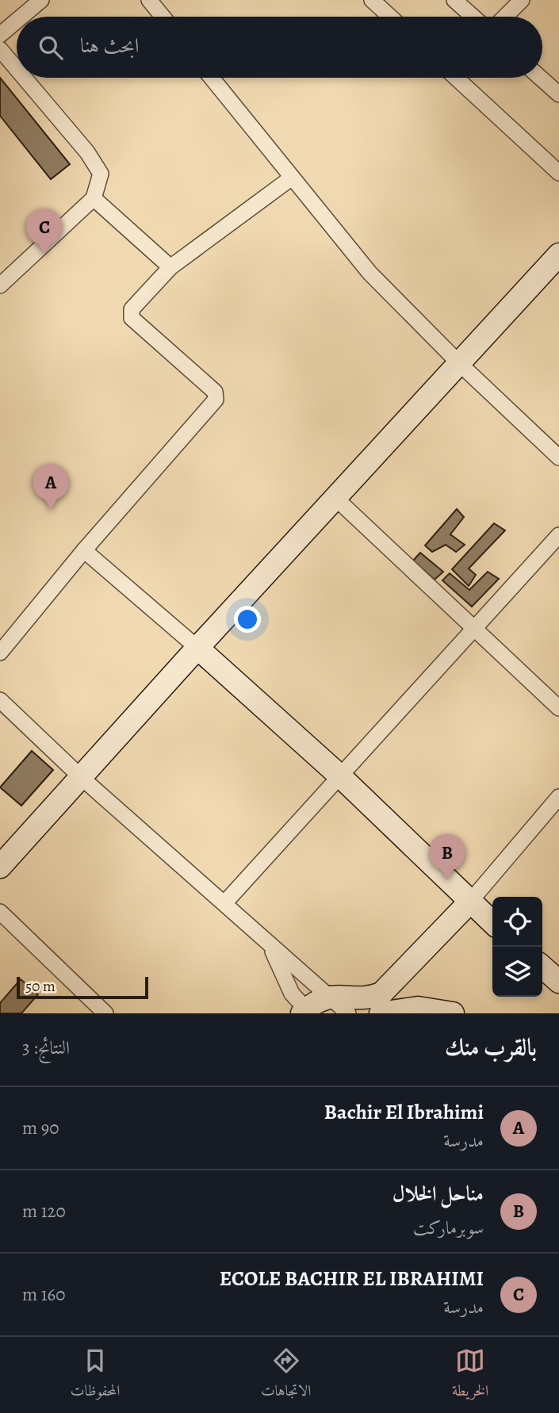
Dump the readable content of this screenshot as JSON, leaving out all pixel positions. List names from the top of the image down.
{
  "scale_bar": "50 m",
  "page": {
    "search": "ابحث هنا",
    "pins": ["C", "A", "B"],
    "scale": "50 m",
    "heading": ["بالقرب منك", "النتائج: 3"],
    "list": [
      {
        "mark": "A",
        "name": "Bachir El Ibrahimi",
        "note": "مدرسة",
        "value": "90 m"
      },
      {
        "mark": "B",
        "name": "مناحل الخلال",
        "note": "سوبرماركت",
        "value": "120 m"
      },
      {
        "mark": "C",
        "name": "ECOLE BACHIR EL IBRAHIMI",
        "note": "مدرسة",
        "value": "160 m"
      }
    ],
    "nav": ["الخريطة", "الاتجاهات", "المحفوظات"]
  }
}
